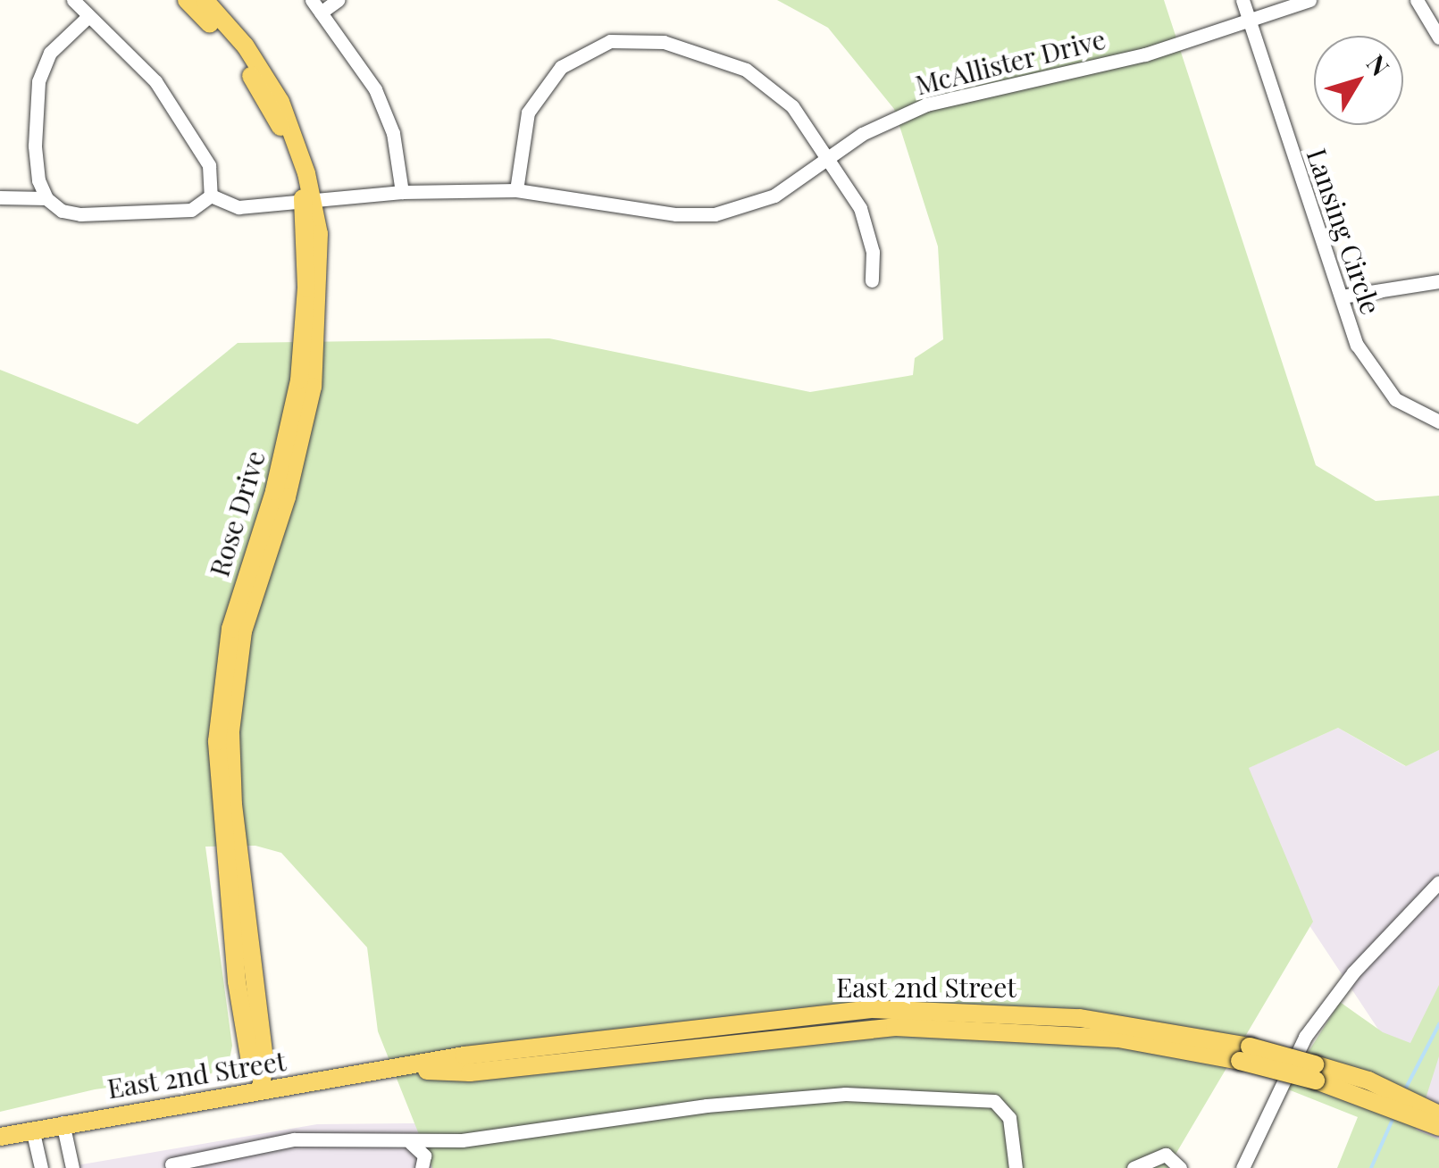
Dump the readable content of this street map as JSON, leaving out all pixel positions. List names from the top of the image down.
{
  "streets": {
    "main road": ["Rose Drive", "East 2nd Street"],
    "street": ["McAllister Drive", "Lansing Circle"]
  },
  "crossings": [
    ["McAllister Drive", "Lansing Circle"],
    ["McAllister Drive", "Rose Drive"],
    ["Rose Drive", "East 2nd Street"]
  ],
  "north": "top right"
}
